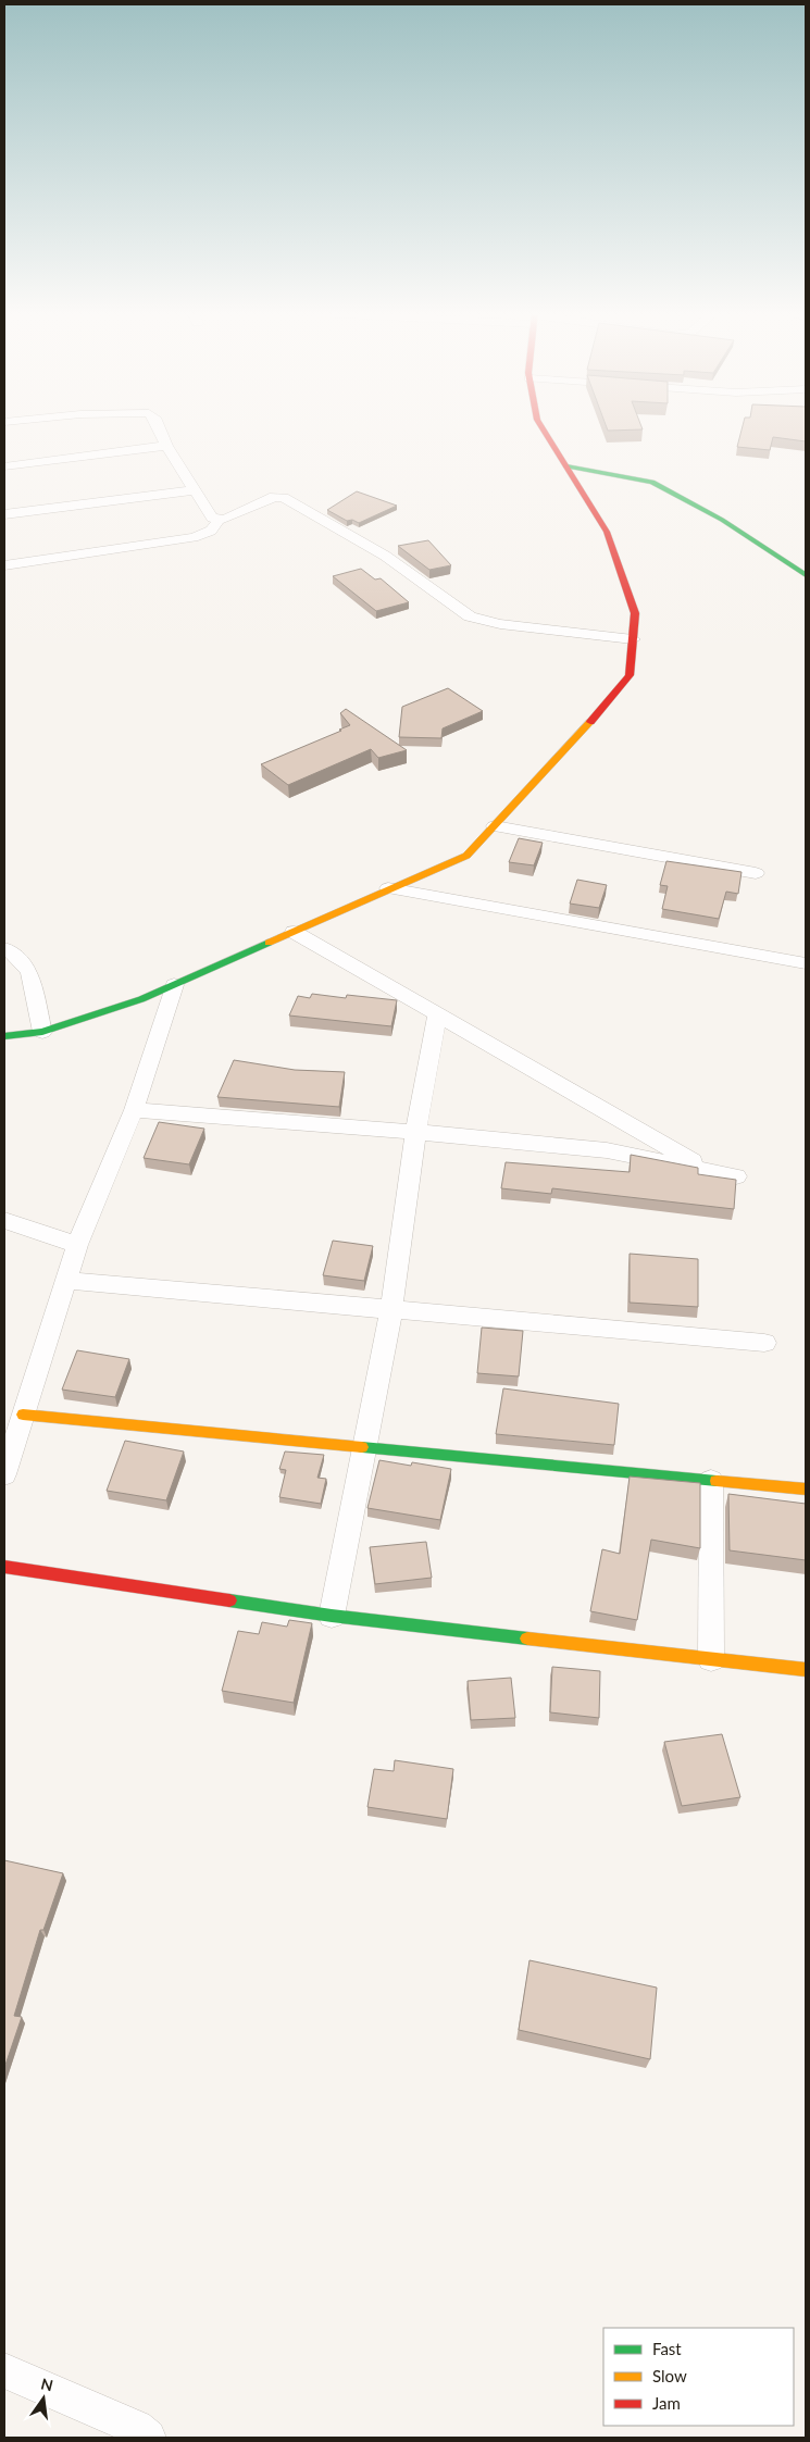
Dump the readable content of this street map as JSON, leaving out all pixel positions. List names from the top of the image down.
{
  "legend": ["Fast", "Slow", "Jam"],
  "north": "top"
}
